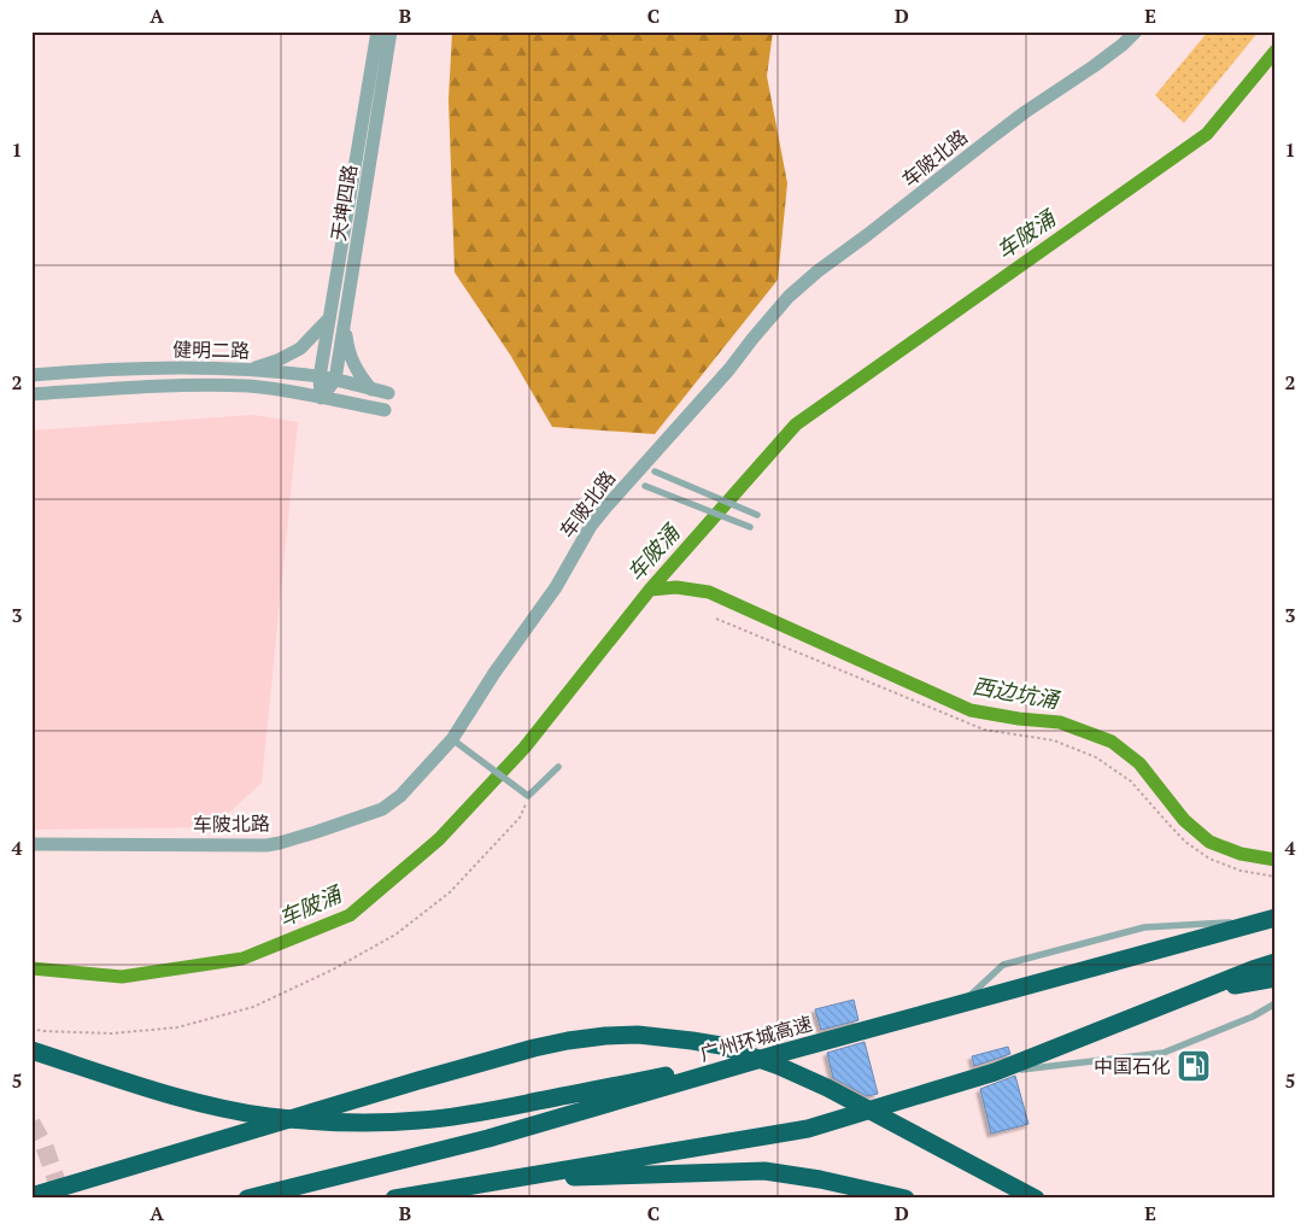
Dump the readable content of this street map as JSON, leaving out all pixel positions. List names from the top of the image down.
{
  "streets": {
    "highway": ["广州环城高速"],
    "street": ["车陂北路", "天坤四路", "健明二路"]
  },
  "crossings": [
    ["天坤四路", "健明二路"]
  ],
  "water": ["车陂涌", "西边坑涌"],
  "places": {
    "fuel station": ["中国石化"]
  },
  "grid": {
    "columns": [
      "A",
      "B",
      "C",
      "D",
      "E"
    ],
    "rows": [
      "1",
      "2",
      "3",
      "4",
      "5"
    ]
  }
}
